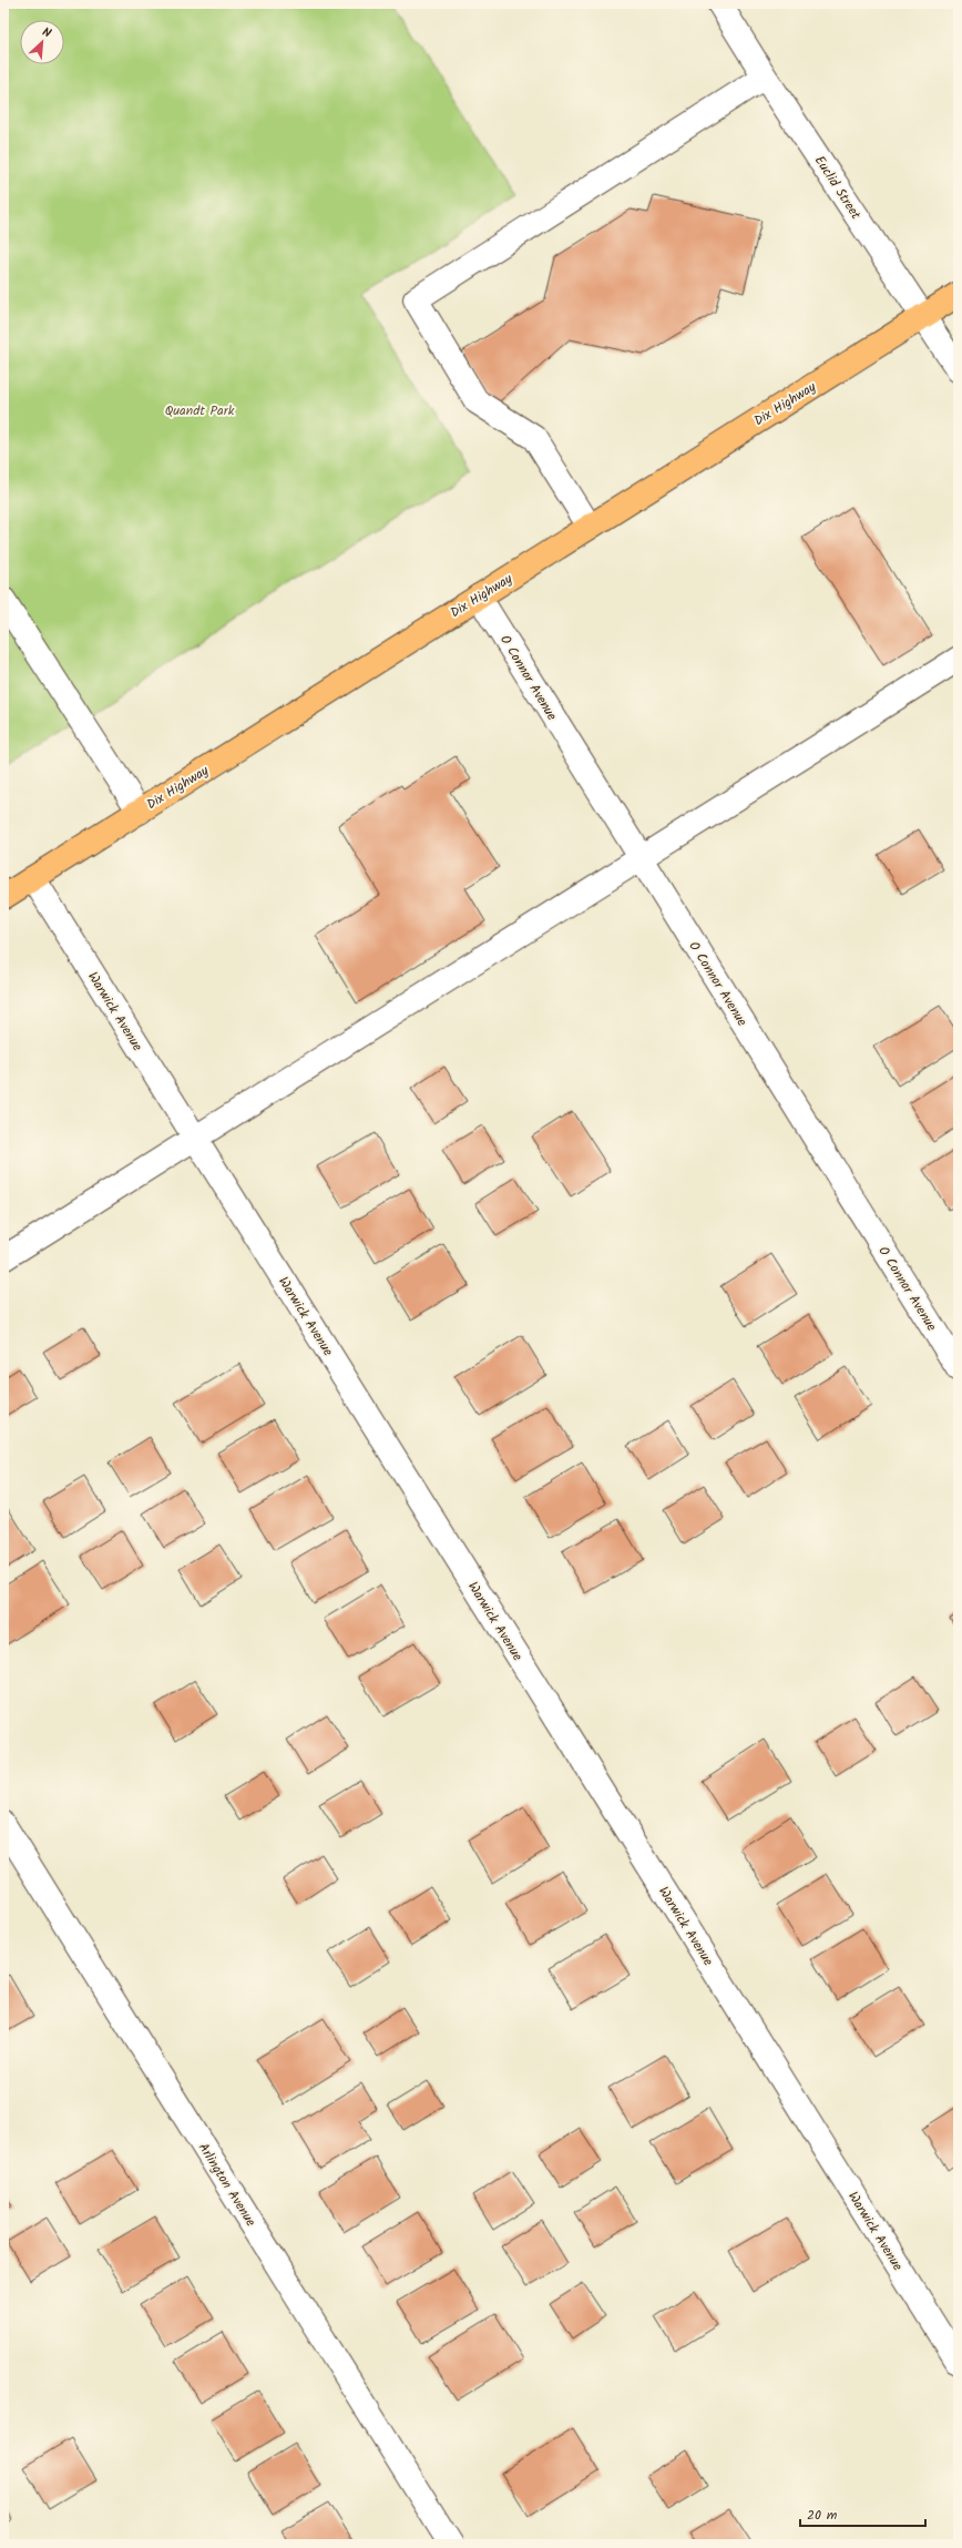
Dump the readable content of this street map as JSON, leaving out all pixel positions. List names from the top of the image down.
{
  "streets": {
    "main road": ["Dix Highway"],
    "street": [
      "Euclid Street",
      "O Connor Avenue",
      "Warwick Avenue",
      "Arlington Avenue"
    ]
  },
  "crossings": [
    ["Euclid Street", "Dix Highway"],
    ["Dix Highway", "O Connor Avenue"],
    ["Dix Highway", "Warwick Avenue"]
  ],
  "parks": ["Quandt Park"],
  "scale_bar": "20 m",
  "north": "top right"
}
